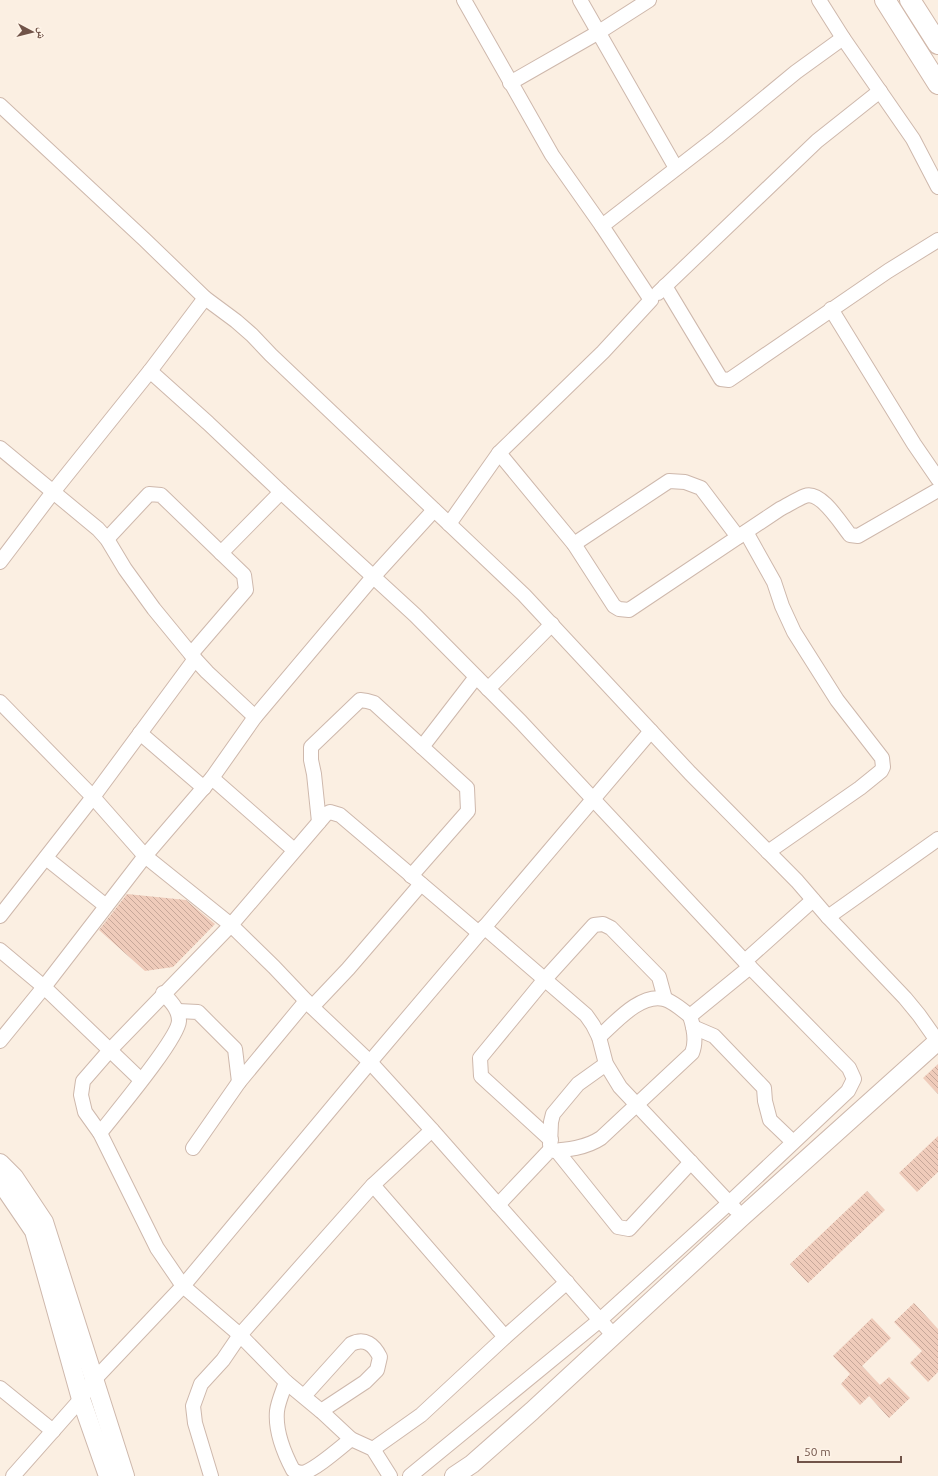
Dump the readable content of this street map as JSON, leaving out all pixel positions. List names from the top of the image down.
{
  "scale_bar": "50 m",
  "north": "right"
}
